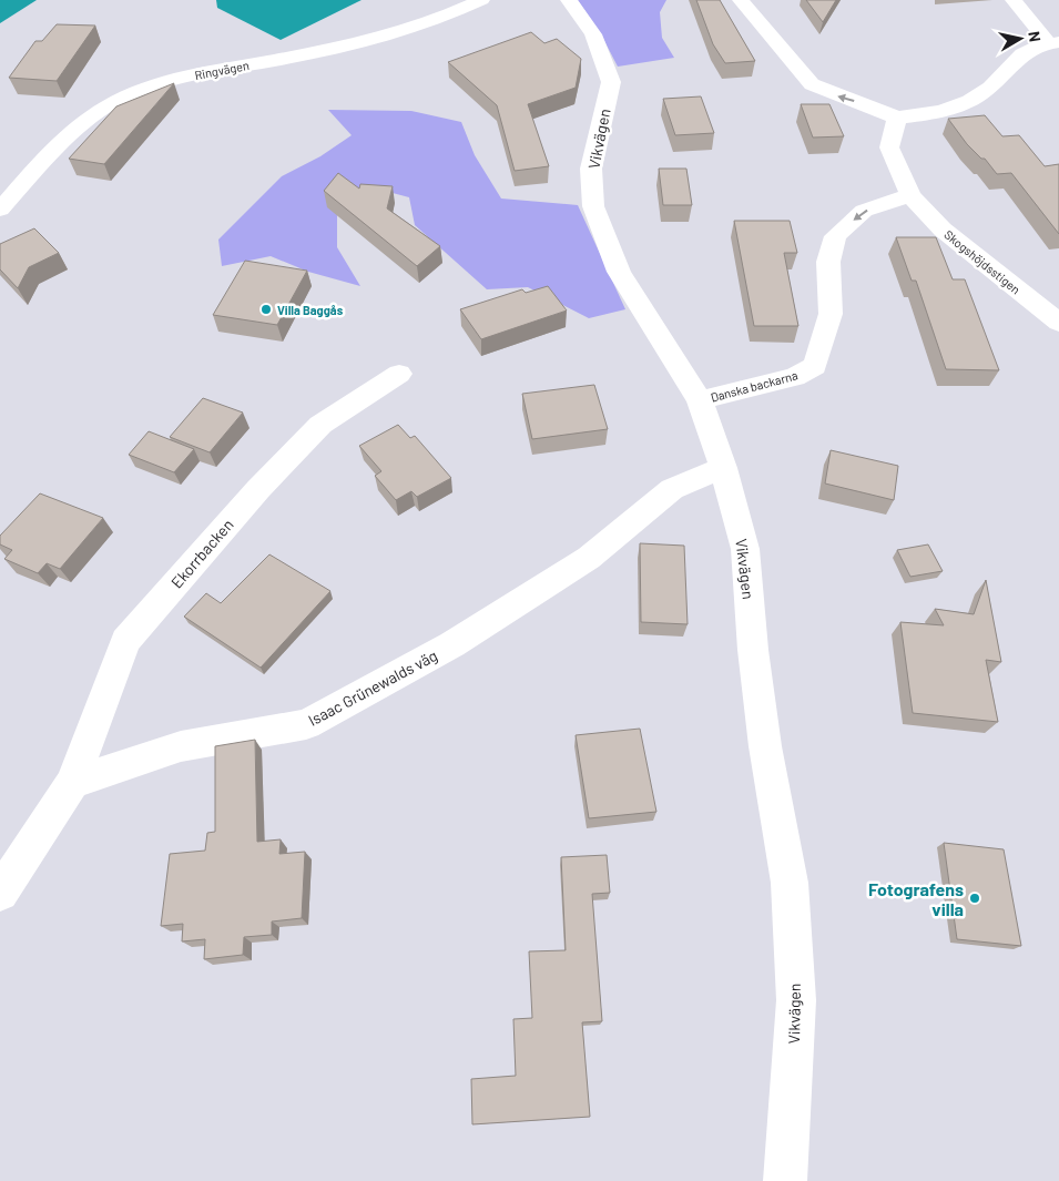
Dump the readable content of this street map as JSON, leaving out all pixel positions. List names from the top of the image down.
{
  "streets": {
    "street": [
      "Ringvägen",
      "Vikvägen",
      "Skogshöjdsstigen",
      "Danska backarna",
      "Ekorrbacken",
      "Isaac Grünewalds väg"
    ]
  },
  "crossings": [
    ["Vikvägen", "Danska backarna"],
    ["Vikvägen", "Isaac Grünewalds väg"],
    ["Skogshöjdsstigen", "Danska backarna"],
    ["Ekorrbacken", "Isaac Grünewalds väg"]
  ],
  "one_way": ["Danska backarna"],
  "places": ["Villa Baggås", "Fotografens villa"],
  "north": "right"
}
